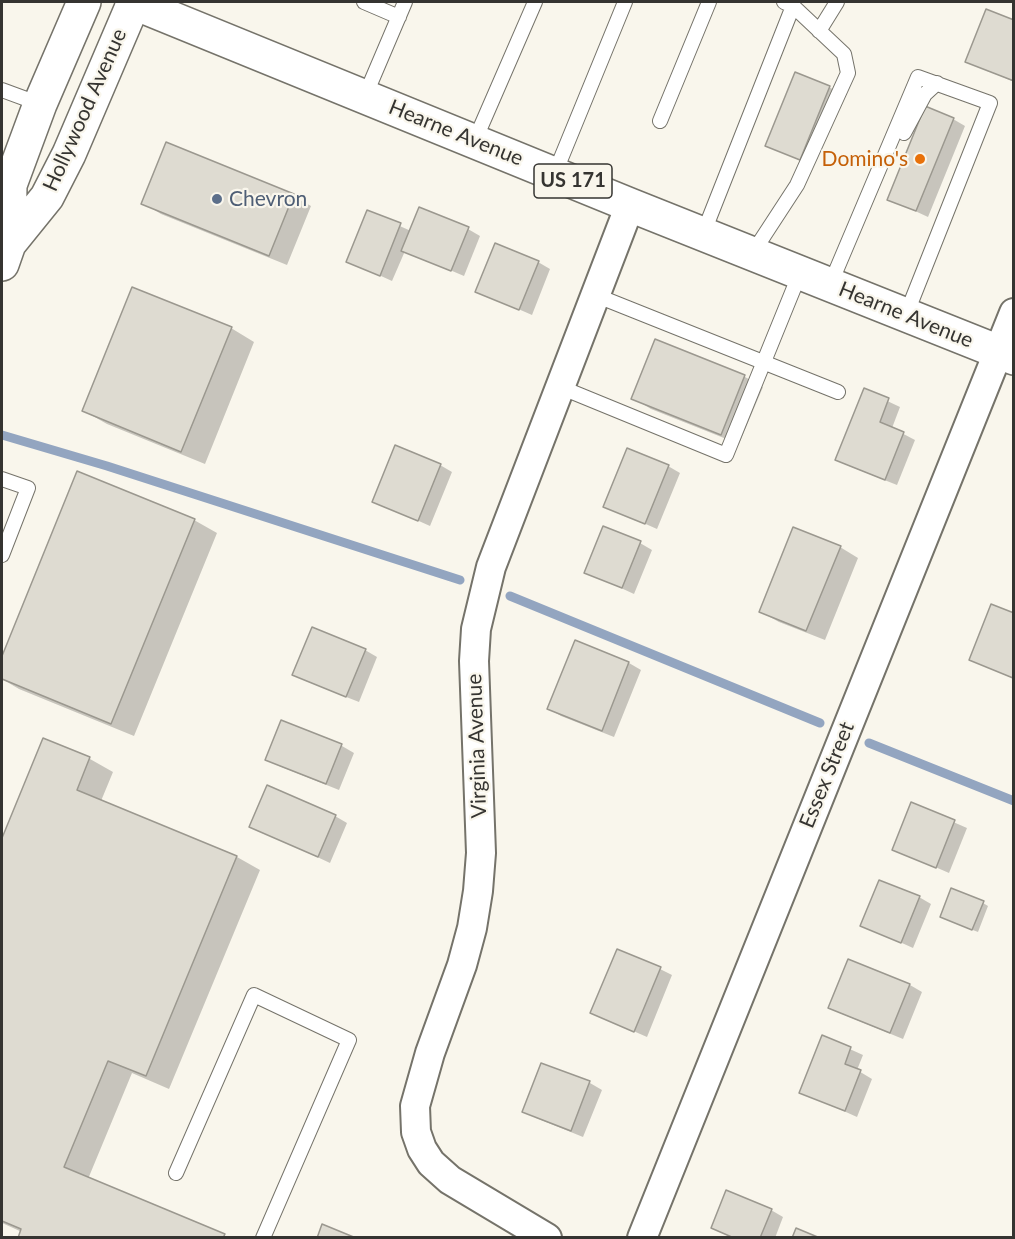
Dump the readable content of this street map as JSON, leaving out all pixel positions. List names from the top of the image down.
{
  "streets": {
    "main road": ["Hollywood Avenue", "Hearne Avenue", "US 171"],
    "street": ["Virginia Avenue", "Essex Street"]
  },
  "crossings": [
    ["Hollywood Avenue", "Hearne Avenue"],
    ["Hearne Avenue", "Virginia Avenue"],
    ["Hearne Avenue", "Essex Street"]
  ],
  "places": ["Domino's", "Chevron"]
}
